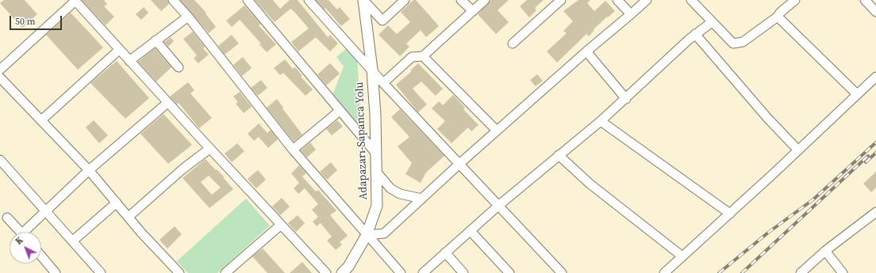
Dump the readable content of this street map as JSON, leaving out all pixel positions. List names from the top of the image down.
{
  "streets": {
    "main road": ["Adapazarı-Sapanca Yolu"]
  },
  "scale_bar": "50 m",
  "north": "top left"
}
